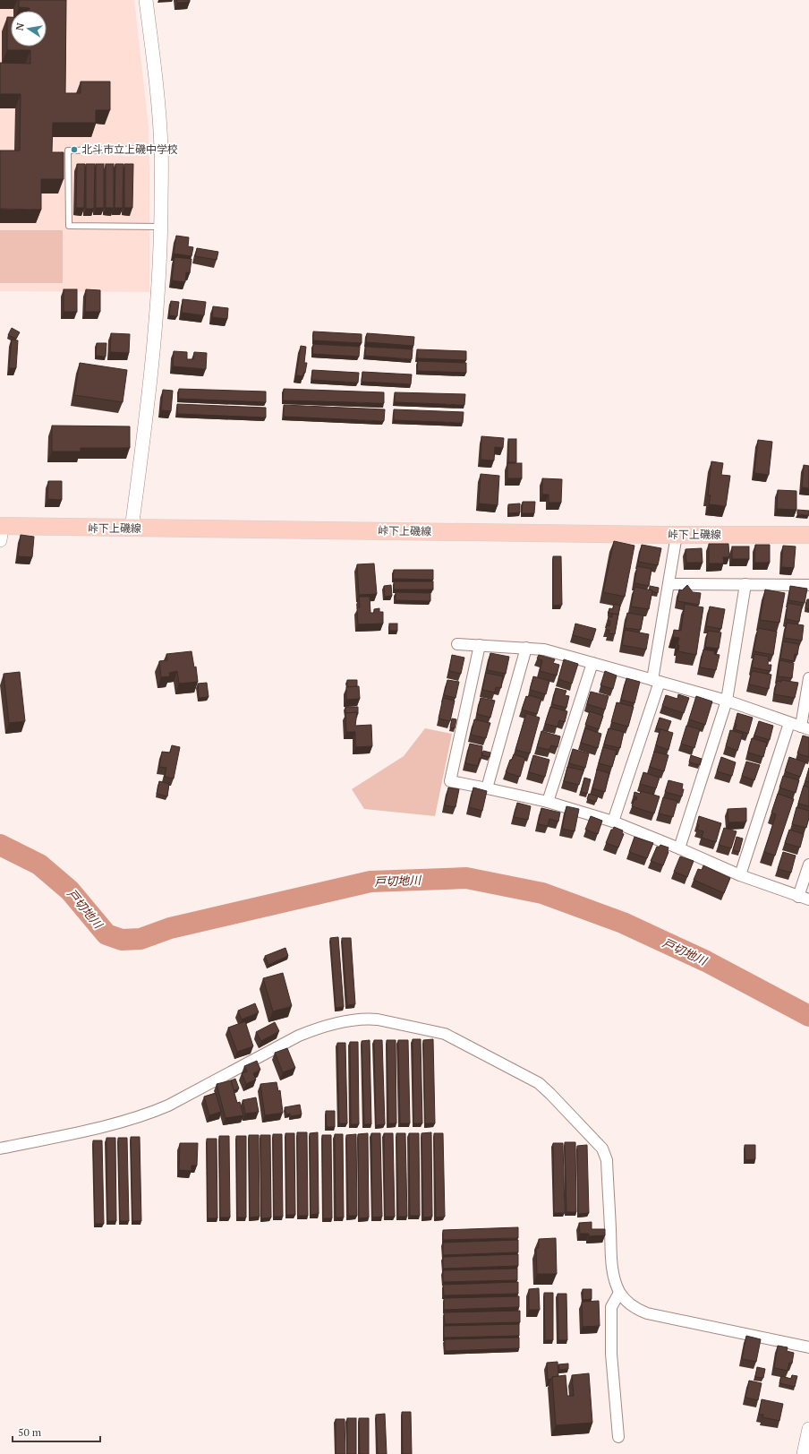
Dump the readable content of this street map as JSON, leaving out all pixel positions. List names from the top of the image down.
{
  "streets": {
    "main road": ["峠下上磯線"]
  },
  "water": ["戸切地川"],
  "places": ["北斗市立上磯中学校"],
  "scale_bar": "50 m",
  "north": "left"
}
